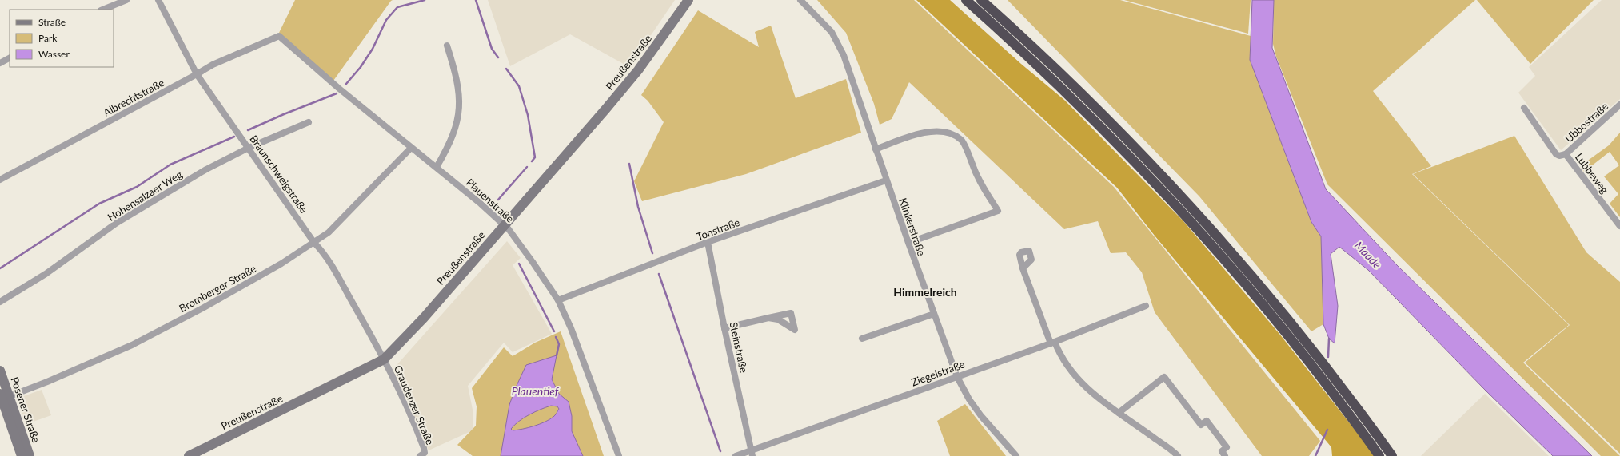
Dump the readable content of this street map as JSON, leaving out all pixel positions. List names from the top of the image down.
{
  "streets": {
    "main road": ["Preußenstraße", "Posener Straße"],
    "street": [
      "Albrechtstraße",
      "Ubbostraße",
      "Lubbeweg",
      "Braunschweigstraße",
      "Hohensalzaer Weg",
      "Plauenstraße",
      "Klinkerstraße",
      "Tonstraße",
      "Bromberger Straße",
      "Steinstraße",
      "Ziegelstraße",
      "Graudenzer Straße"
    ]
  },
  "crossings": [
    ["Preußenstraße", "Braunschweigstraße"],
    ["Preußenstraße", "Plauenstraße"],
    ["Preußenstraße", "Graudenzer Straße"],
    ["Albrechtstraße", "Braunschweigstraße"],
    ["Albrechtstraße", "Plauenstraße"],
    ["Ubbostraße", "Lubbeweg"],
    ["Braunschweigstraße", "Hohensalzaer Weg"],
    ["Braunschweigstraße", "Bromberger Straße"],
    ["Braunschweigstraße", "Graudenzer Straße"],
    ["Plauenstraße", "Tonstraße"],
    ["Plauenstraße", "Bromberger Straße"],
    ["Klinkerstraße", "Tonstraße"],
    ["Klinkerstraße", "Ziegelstraße"],
    ["Tonstraße", "Steinstraße"],
    ["Bromberger Straße", "Posener Straße"],
    ["Steinstraße", "Ziegelstraße"]
  ],
  "districts": ["Himmelreich"],
  "water": ["Maade", "Plauentief"],
  "legend": ["Straße", "Park", "Wasser"]
}
